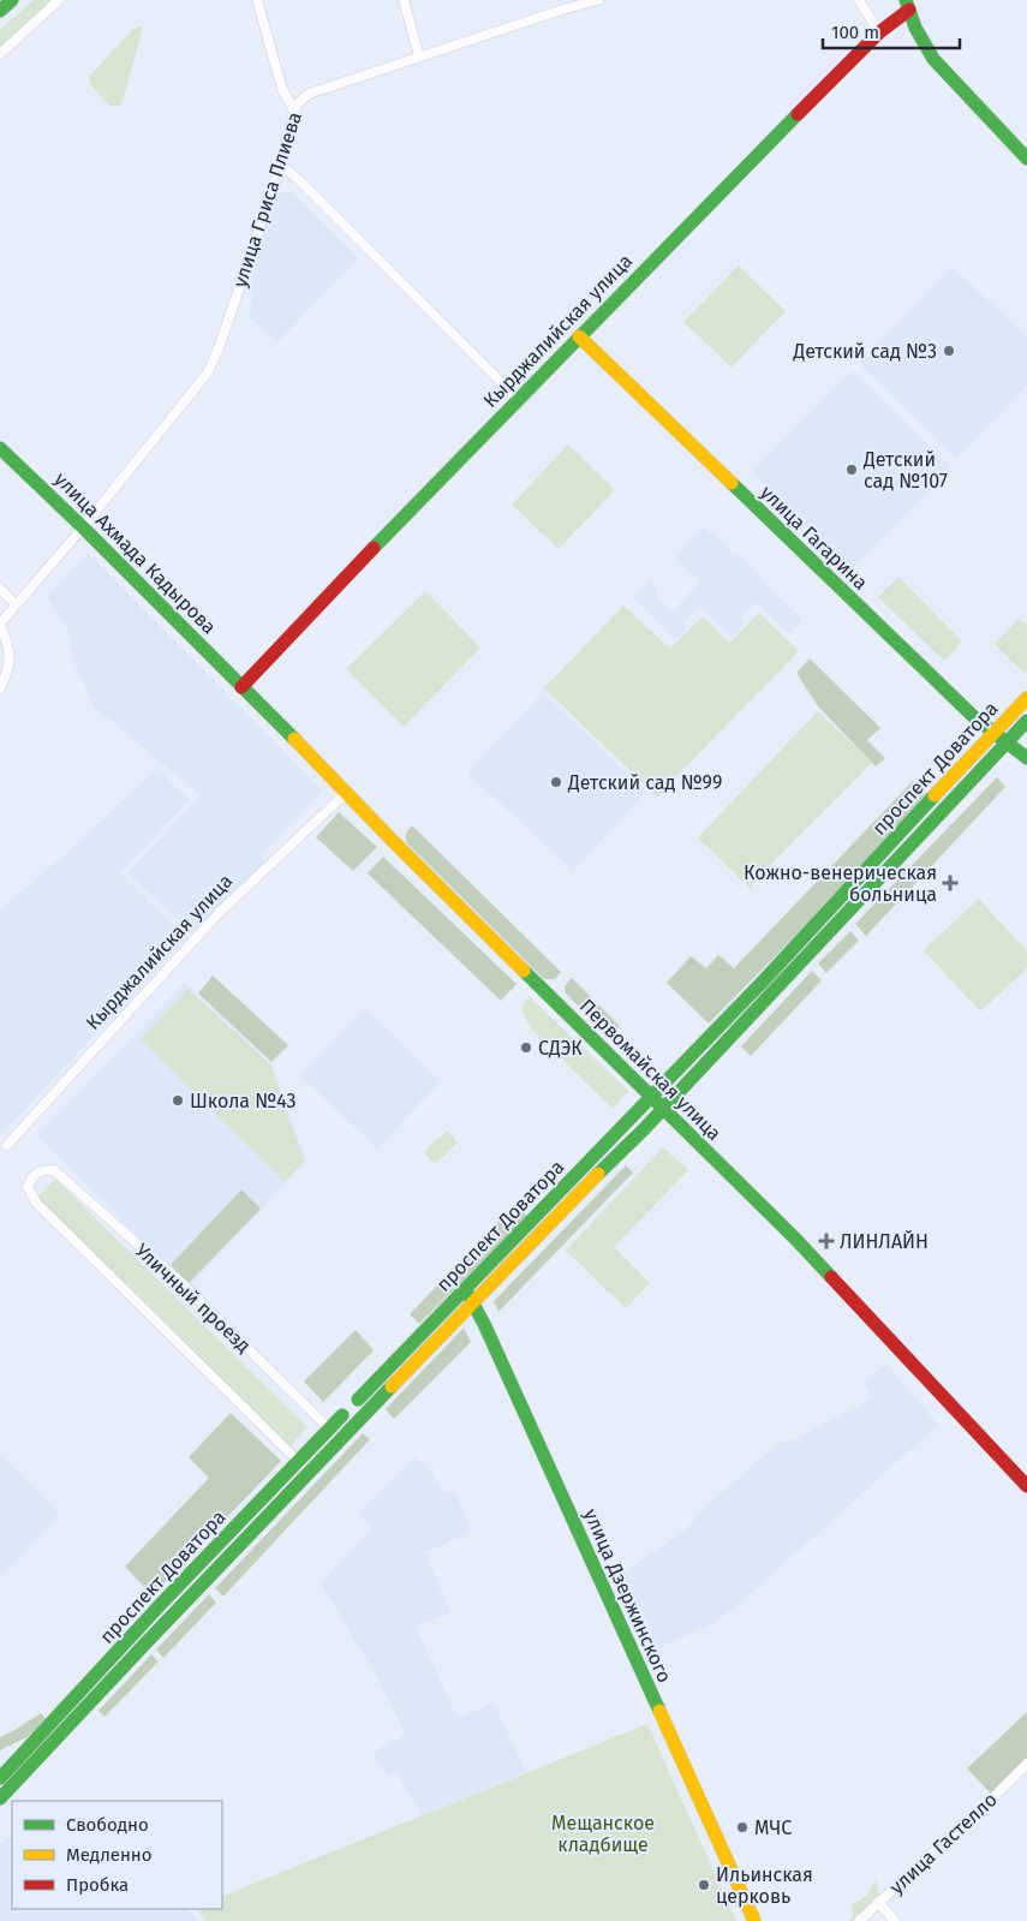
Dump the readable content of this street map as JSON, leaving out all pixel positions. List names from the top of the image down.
{
  "streets": {
    "main road": [
      "Кырджалийская улица",
      "улица Гагарина",
      "улица Ахмада Кадырова",
      "проспект Доватора",
      "Первомайская улица",
      "улица Дзержинского"
    ],
    "street": ["улица Гриса Плиева", "Уличный проезд", "улица Гастелло"]
  },
  "crossings": [
    ["улица Гриса Плиева", "улица Ахмада Кадырова"],
    ["Кырджалийская улица", "улица Гагарина"],
    ["Кырджалийская улица", "улица Ахмада Кадырова"],
    ["Кырджалийская улица", "Первомайская улица"],
    ["улица Гагарина", "проспект Доватора"],
    ["улица Ахмада Кадырова", "Первомайская улица"],
    ["проспект Доватора", "Первомайская улица"],
    ["проспект Доватора", "Уличный проезд"],
    ["проспект Доватора", "улица Дзержинского"]
  ],
  "parks": ["Мещанское кладбище"],
  "places": {
    "other": [
      "Детский сад №3",
      "Детский сад №107",
      "Детский сад №99",
      "СДЭК",
      "Школа №43",
      "МЧС",
      "Ильинская церковь"
    ],
    "health": ["Кожно-венерическая больница", "ЛИНЛАЙН"]
  },
  "legend": ["Свободно", "Медленно", "Пробка"],
  "scale_bar": "100 m"
}
